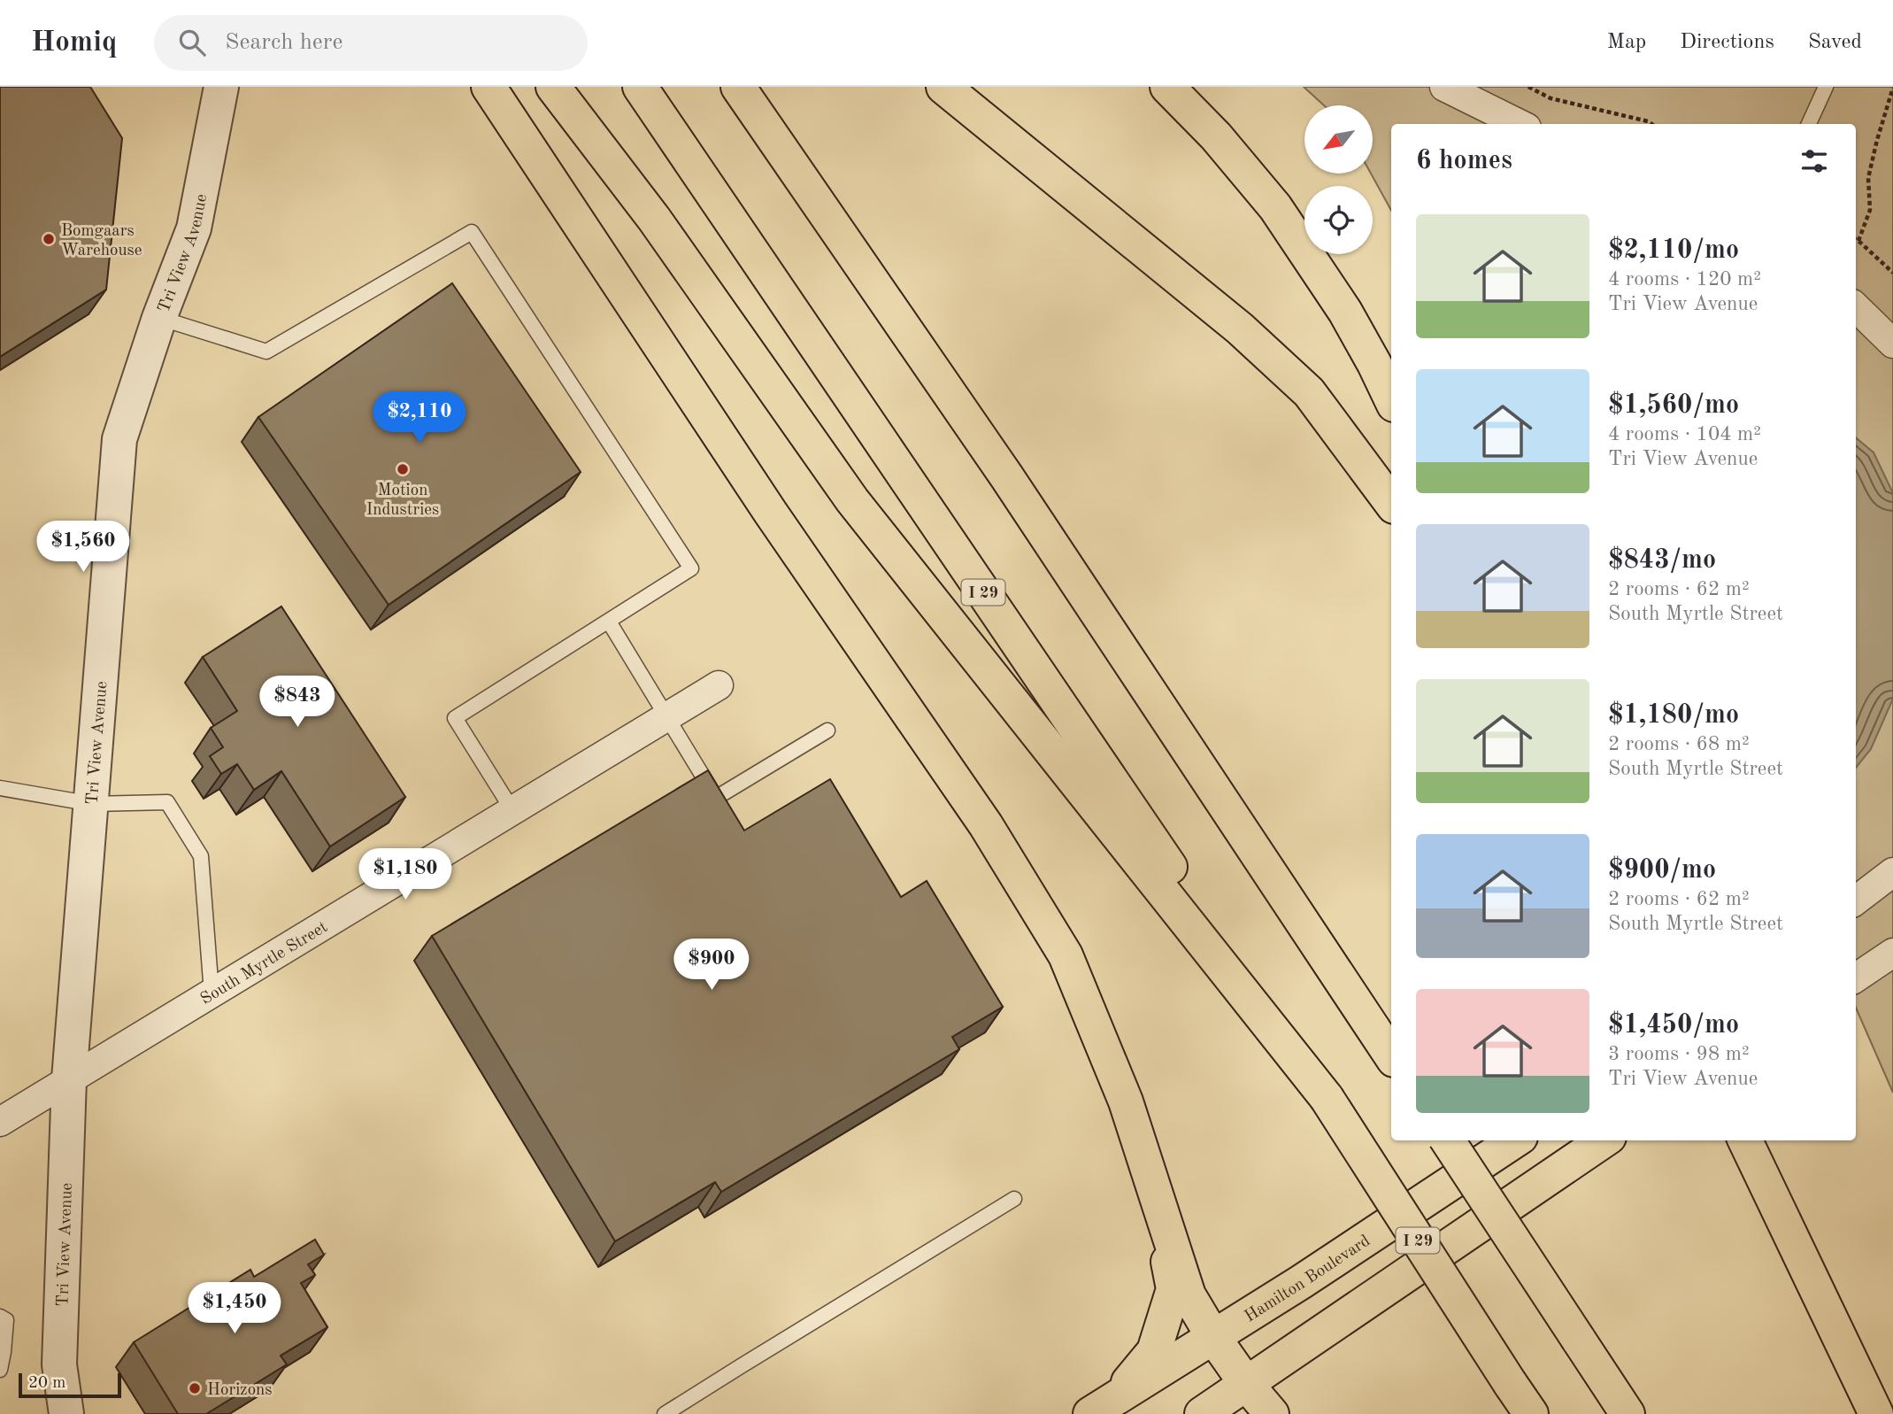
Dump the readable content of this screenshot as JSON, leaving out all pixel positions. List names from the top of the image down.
{
  "streets": {
    "main road": ["I 29", "Hamilton Boulevard"],
    "street": ["Tri View Avenue", "South Myrtle Street"]
  },
  "crossings": [
    ["Tri View Avenue", "South Myrtle Street"]
  ],
  "places": ["Bomgaars Warehouse", "Motion Industries", "Horizons"],
  "scale_bar": "20 m",
  "north": "bottom left",
  "page": {
    "header": "Homiq",
    "search": "Search here",
    "nav": ["Map", "Directions", "Saved"],
    "heading": "6 homes",
    "list": [
      {
        "name": "$2,110/mo",
        "note": "4 rooms · 120 m² · Tri View Avenue"
      },
      {
        "name": "$1,560/mo",
        "note": "4 rooms · 104 m² · Tri View Avenue"
      },
      {
        "name": "$843/mo",
        "note": "2 rooms · 62 m² · South Myrtle Street"
      },
      {
        "name": "$1,180/mo",
        "note": "2 rooms · 68 m² · South Myrtle Street"
      },
      {
        "name": "$900/mo",
        "note": "2 rooms · 62 m² · South Myrtle Street"
      },
      {
        "name": "$1,450/mo",
        "note": "3 rooms · 98 m² · Tri View Avenue"
      }
    ],
    "price": [
      "$2,110",
      "$1,560",
      "$843",
      "$1,180",
      "$900",
      "$1,450"
    ],
    "scale": "20 m"
  }
}
